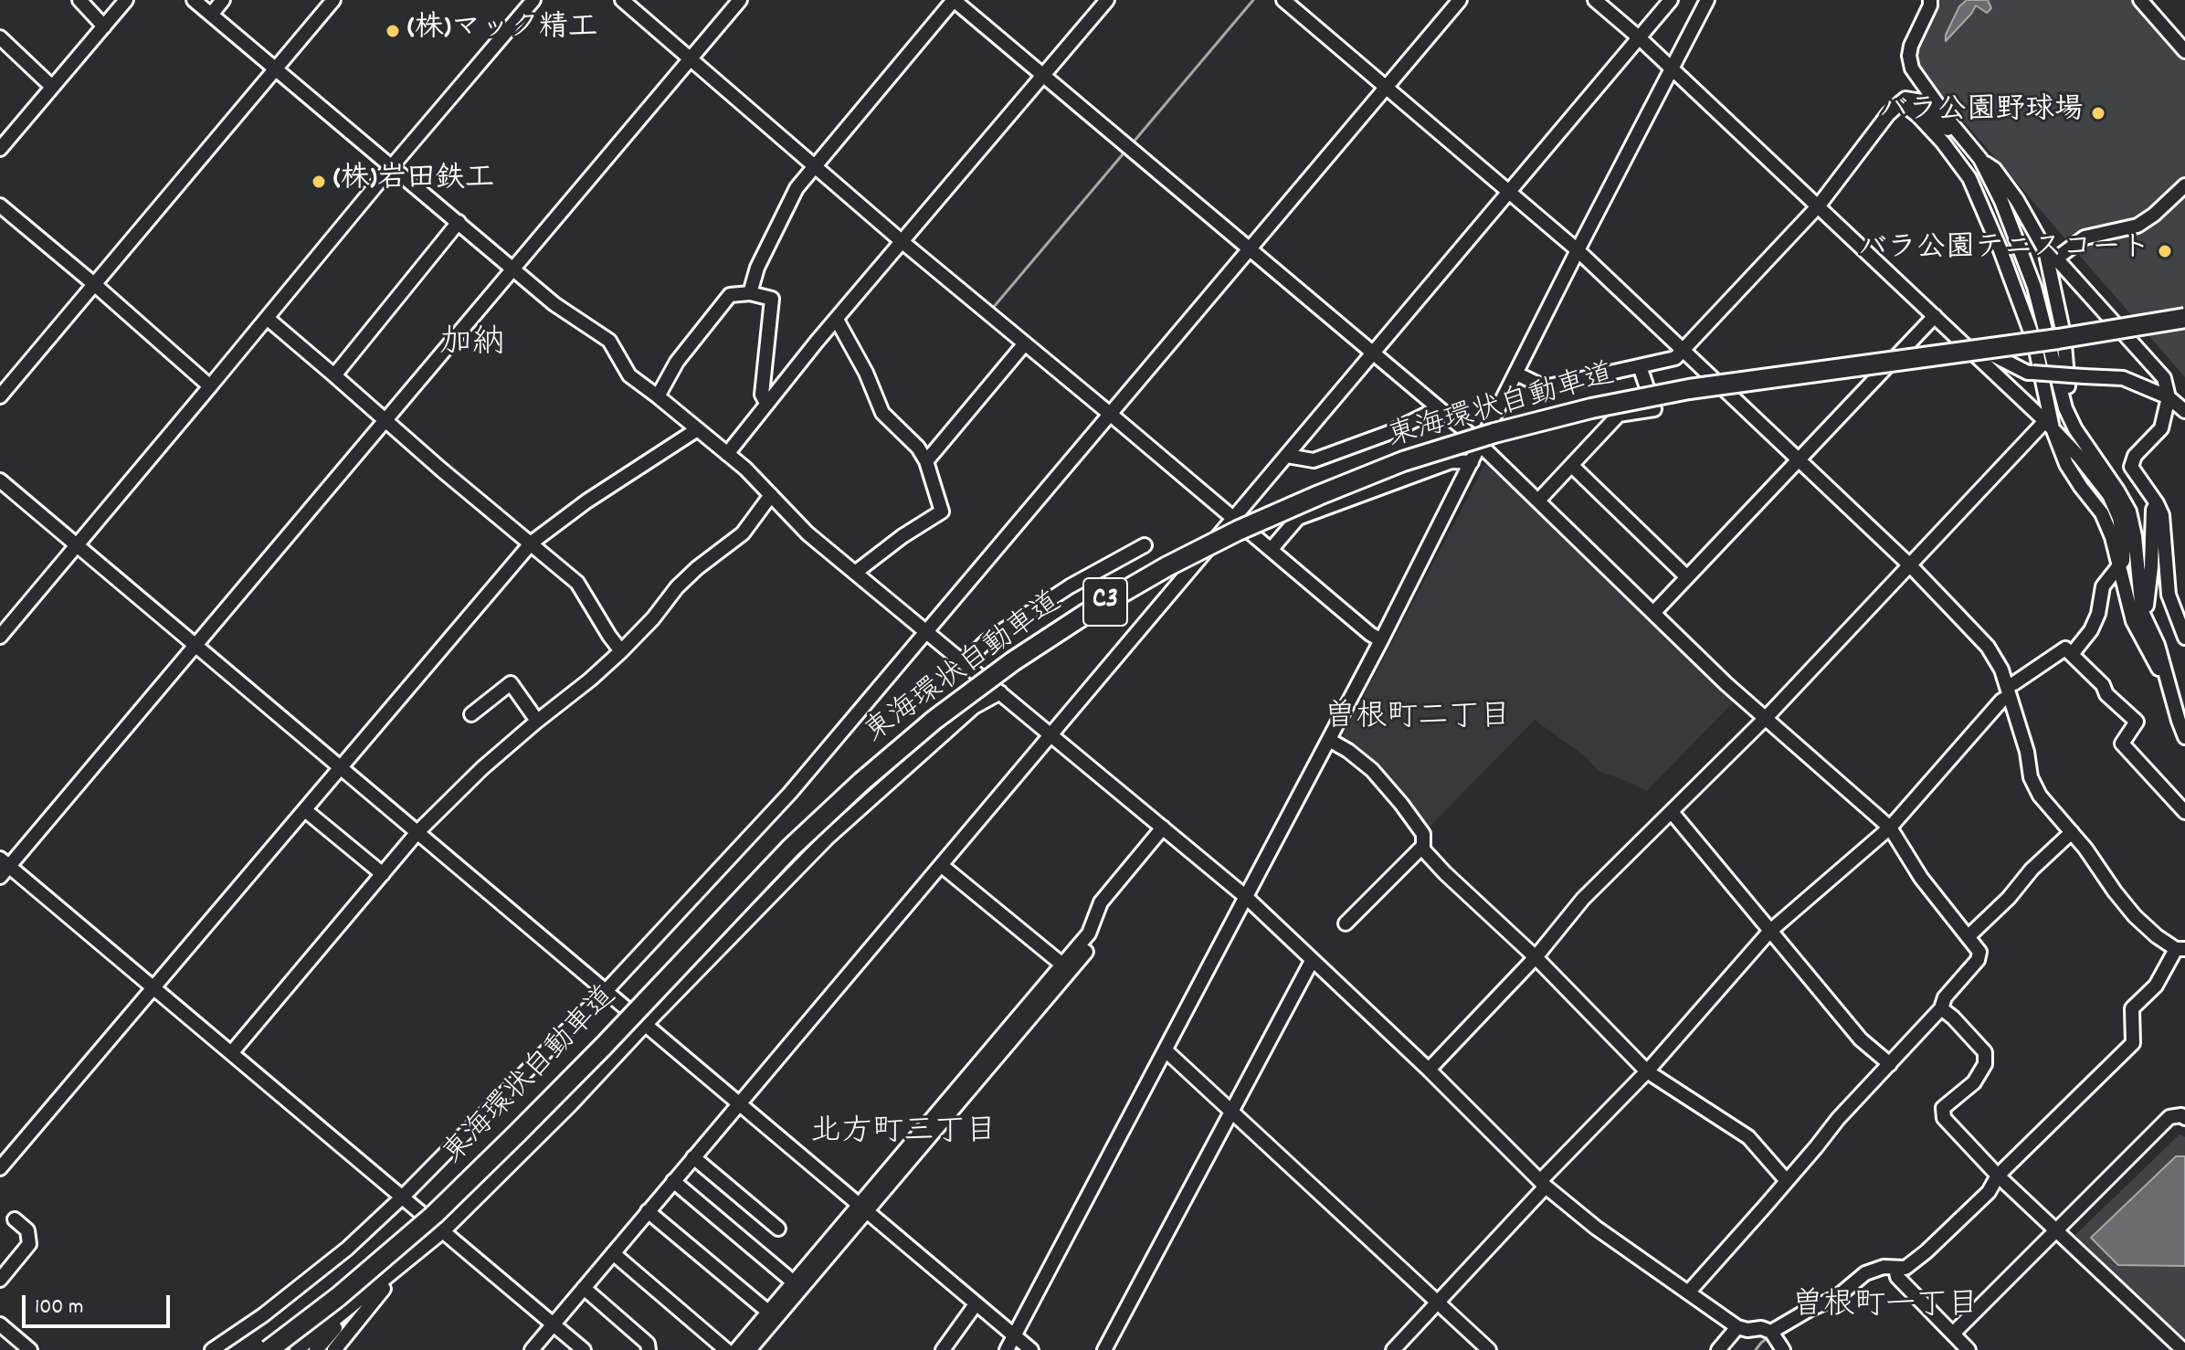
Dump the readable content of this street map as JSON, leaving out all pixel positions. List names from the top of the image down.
{
  "streets": {
    "highway": ["東海環状自動車道", "C3"]
  },
  "districts": [
    "加納",
    "曽根町二丁目",
    "北方町三丁目",
    "曽根町一丁目"
  ],
  "places": [
    "(株)マック精工",
    "バラ公園野球場",
    "(株)岩田鉄工",
    "バラ公園テニスコート"
  ],
  "scale_bar": "100 m"
}
